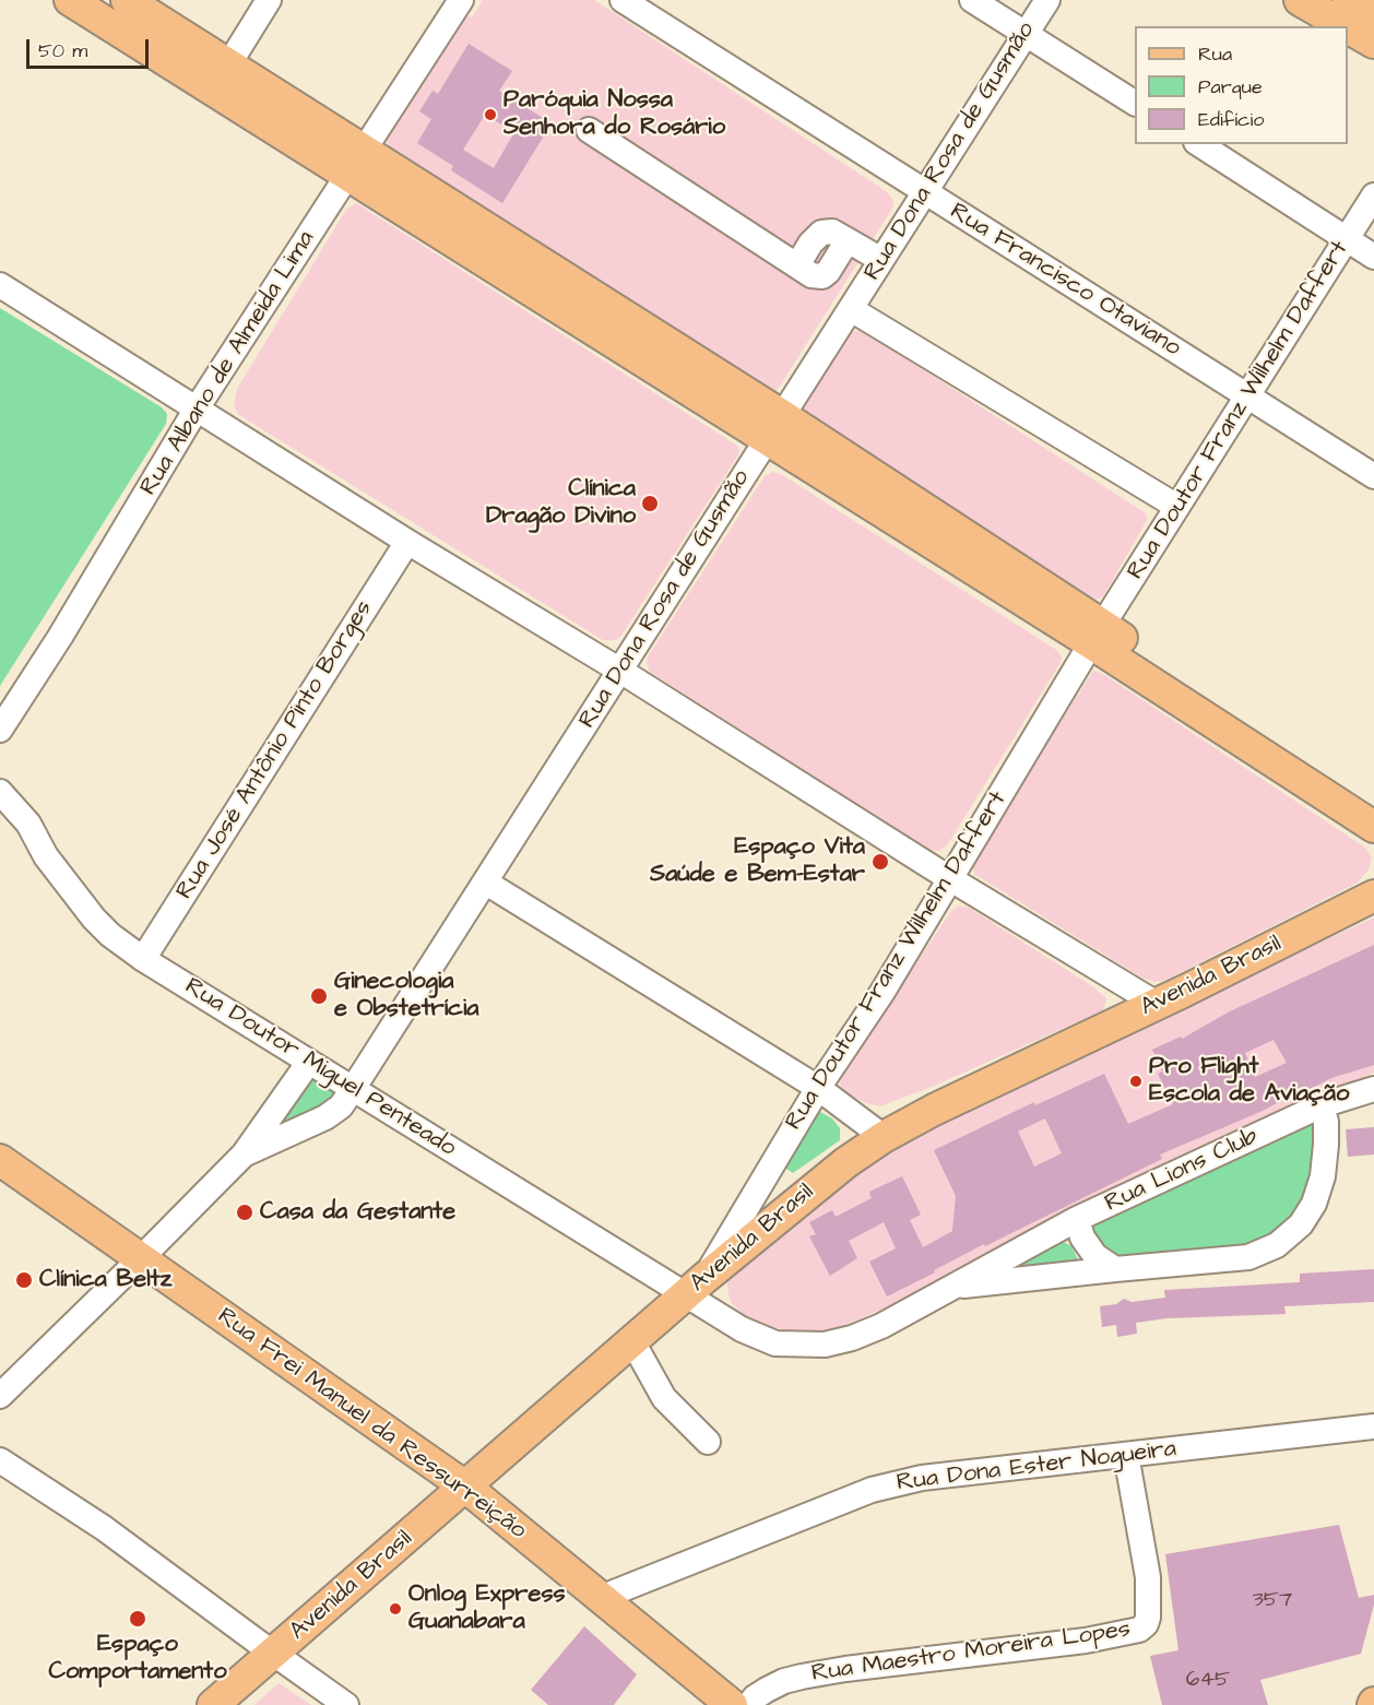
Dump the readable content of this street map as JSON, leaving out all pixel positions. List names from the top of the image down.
{
  "streets": {
    "main road": ["Avenida Brasil", "Rua Frei Manuel da Ressurreição"],
    "street": [
      "Rua Dona Rosa de Gusmão",
      "Rua Francisco Otaviano",
      "Rua Albano de Almeida Lima",
      "Rua Doutor Franz Wilhelm Daffert",
      "Rua José Antônio Pinto Borges",
      "Rua Doutor Miguel Penteado",
      "Rua Lions Club",
      "Rua Dona Ester Nogueira",
      "Rua Maestro Moreira Lopes"
    ]
  },
  "crossings": [
    ["Rua Dona Rosa de Gusmão", "Rua Francisco Otaviano"],
    ["Rua Dona Rosa de Gusmão", "Rua Doutor Miguel Penteado"],
    ["Rua Dona Rosa de Gusmão", "Rua Frei Manuel da Ressurreição"],
    ["Rua Francisco Otaviano", "Rua Doutor Franz Wilhelm Daffert"],
    ["Rua Doutor Franz Wilhelm Daffert", "Avenida Brasil"],
    ["Rua Doutor Franz Wilhelm Daffert", "Rua Doutor Miguel Penteado"],
    ["Rua Doutor Franz Wilhelm Daffert", "Rua Lions Club"],
    ["Rua José Antônio Pinto Borges", "Rua Doutor Miguel Penteado"],
    ["Avenida Brasil", "Rua Doutor Miguel Penteado"],
    ["Avenida Brasil", "Rua Lions Club"],
    ["Avenida Brasil", "Rua Frei Manuel da Ressurreição"],
    ["Rua Doutor Miguel Penteado", "Rua Lions Club"],
    ["Rua Frei Manuel da Ressurreição", "Rua Dona Ester Nogueira"],
    ["Rua Dona Ester Nogueira", "Rua Maestro Moreira Lopes"]
  ],
  "places": [
    "Paróquia Nossa Senhora do Rosário",
    "Clínica Dragão Divino",
    "Espaço Vita Saúde e Bem-Estar",
    "Ginecologia e Obstetrícia",
    "Pro Flight Escola de Aviação",
    "Casa da Gestante",
    "Clínica Beltz",
    "Onlog Express Guanabara",
    "Espaço Comportamento"
  ],
  "house_numbers": ["357", "645"],
  "legend": ["Rua", "Parque", "Edifício"],
  "scale_bar": "50 m"
}
